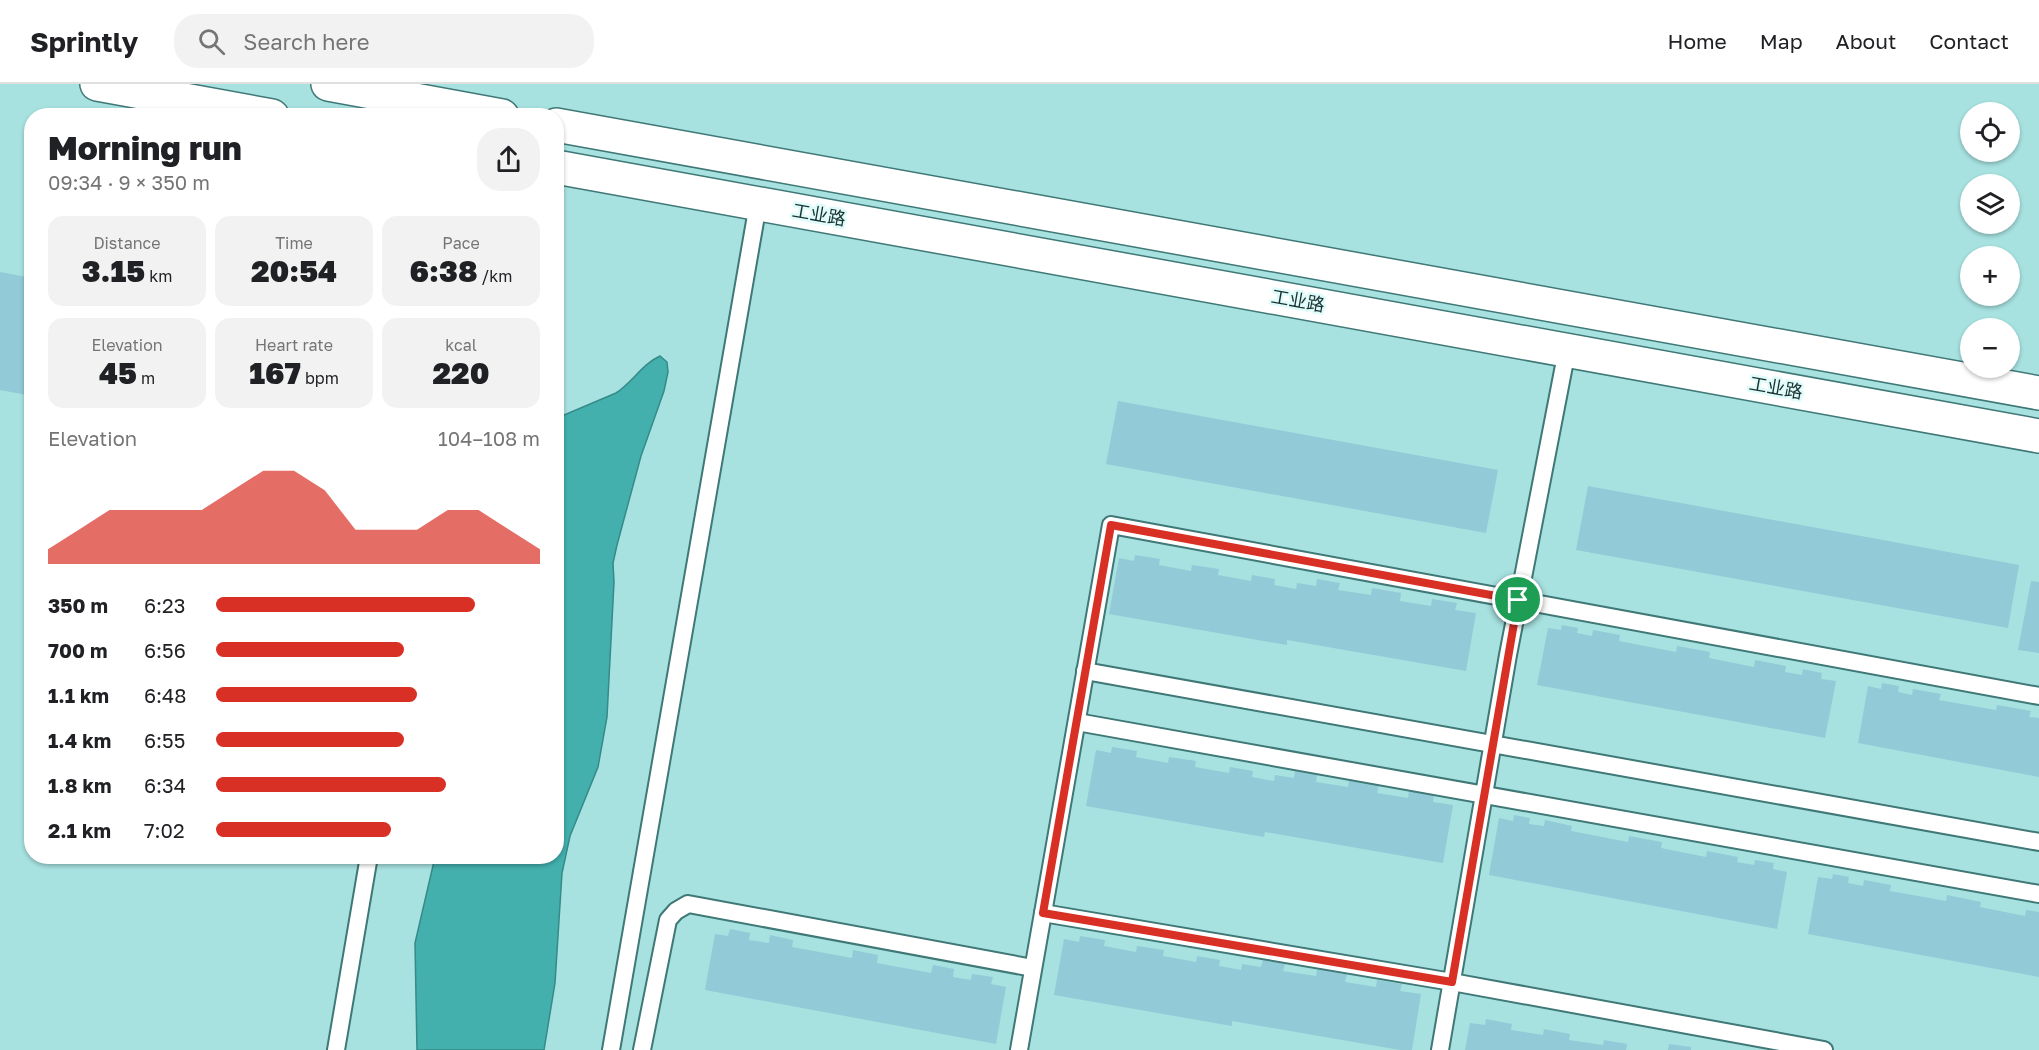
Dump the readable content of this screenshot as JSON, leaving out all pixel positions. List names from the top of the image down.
{
  "streets": {
    "street": ["工业路"]
  },
  "page": {
    "header": "Sprintly",
    "search": "Search here",
    "nav": [
      "Home",
      "Map",
      "About",
      "Contact"
    ],
    "map_buttons": ["+", "−"],
    "heading": ["Morning run", "09:34 · 9 × 350 m"],
    "stats": [
      ["Distance", "3.15 km"],
      ["Time", "20:54"],
      ["Pace", "6:38 /km"],
      ["Elevation", "45 m"],
      ["Heart rate", "167 bpm"],
      ["kcal", "220"]
    ],
    "chart": ["Elevation", "104–108 m"],
    "list": [
      {
        "name": "350 m",
        "note": "6:23"
      },
      {
        "name": "700 m",
        "note": "6:56"
      },
      {
        "name": "1.1 km",
        "note": "6:48"
      },
      {
        "name": "1.4 km",
        "note": "6:55"
      },
      {
        "name": "1.8 km",
        "note": "6:34"
      },
      {
        "name": "2.1 km",
        "note": "7:02"
      }
    ]
  }
}
